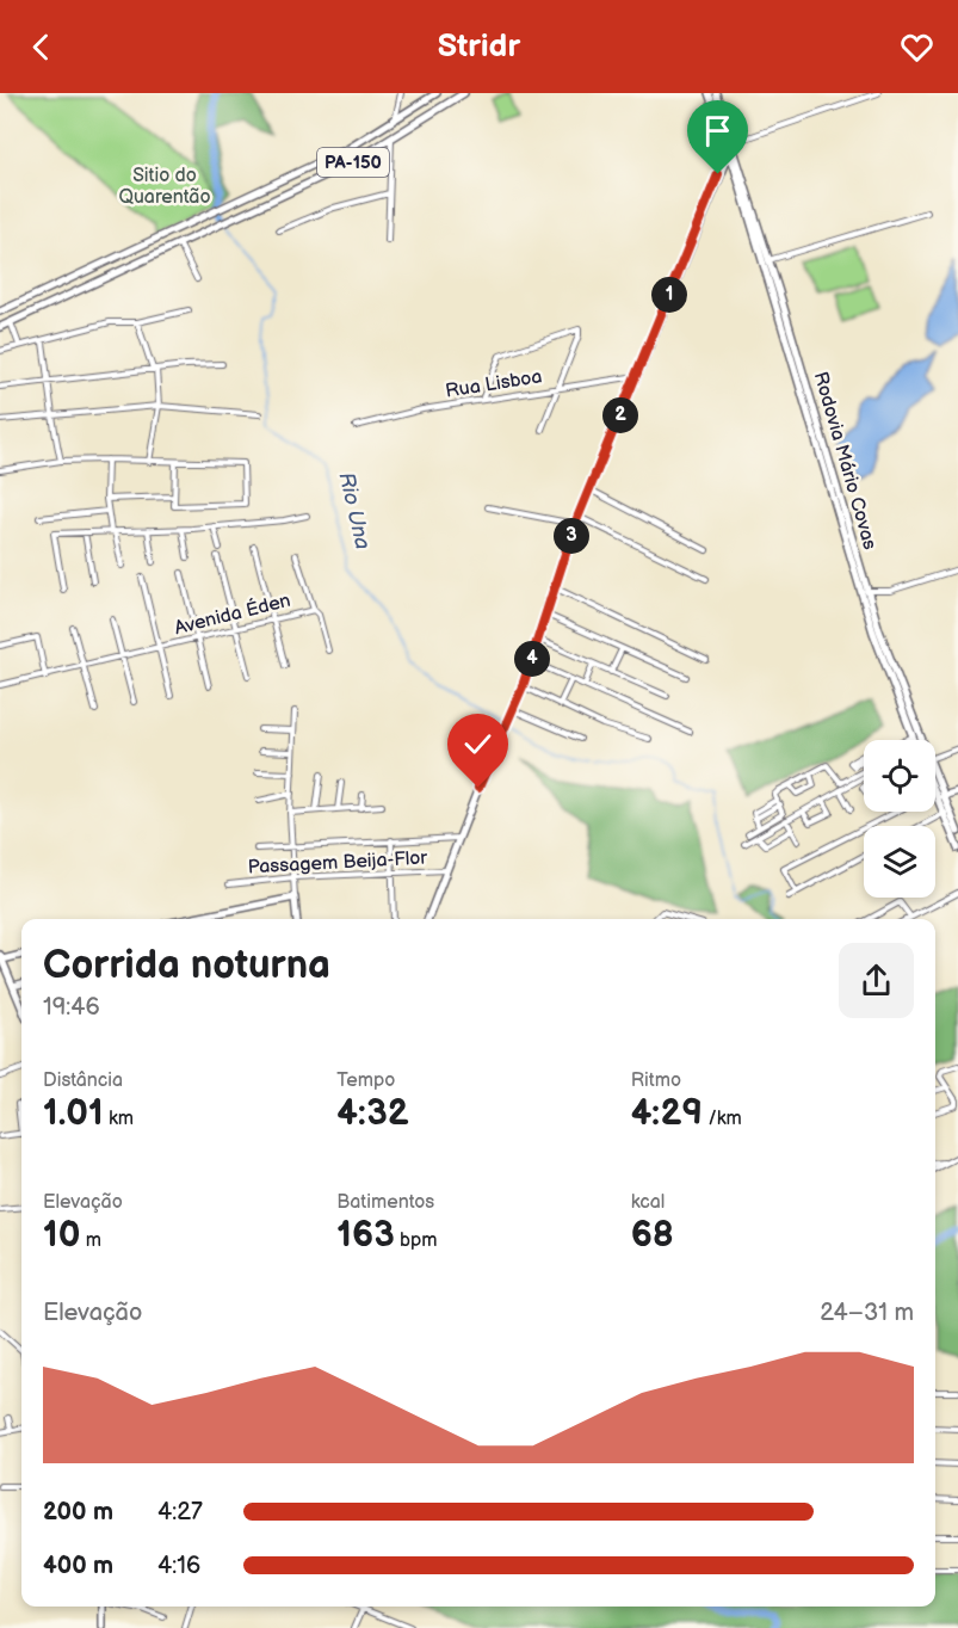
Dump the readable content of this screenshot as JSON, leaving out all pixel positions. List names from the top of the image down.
{
  "streets": {
    "main road": ["PA-150", "Rodovia Mário Covas"],
    "street": ["Rua Lisboa", "Avenida Éden", "Passagem Beija-Flor"]
  },
  "water": ["Rio Una"],
  "parks": ["Sitio do Quarentão"],
  "page": {
    "header": "Stridr",
    "pins": [
      "1",
      "2",
      "3",
      "4"
    ],
    "heading": ["Corrida noturna", "19:46"],
    "stats": [
      ["Distância", "1.01 km"],
      ["Tempo", "4:32"],
      ["Ritmo", "4:29 /km"],
      ["Elevação", "10 m"],
      ["Batimentos", "163 bpm"],
      ["kcal", "68"]
    ],
    "chart": ["Elevação", "24–31 m"],
    "list": [
      {
        "name": "200 m",
        "note": "4:27"
      },
      {
        "name": "400 m",
        "note": "4:16"
      }
    ]
  }
}
